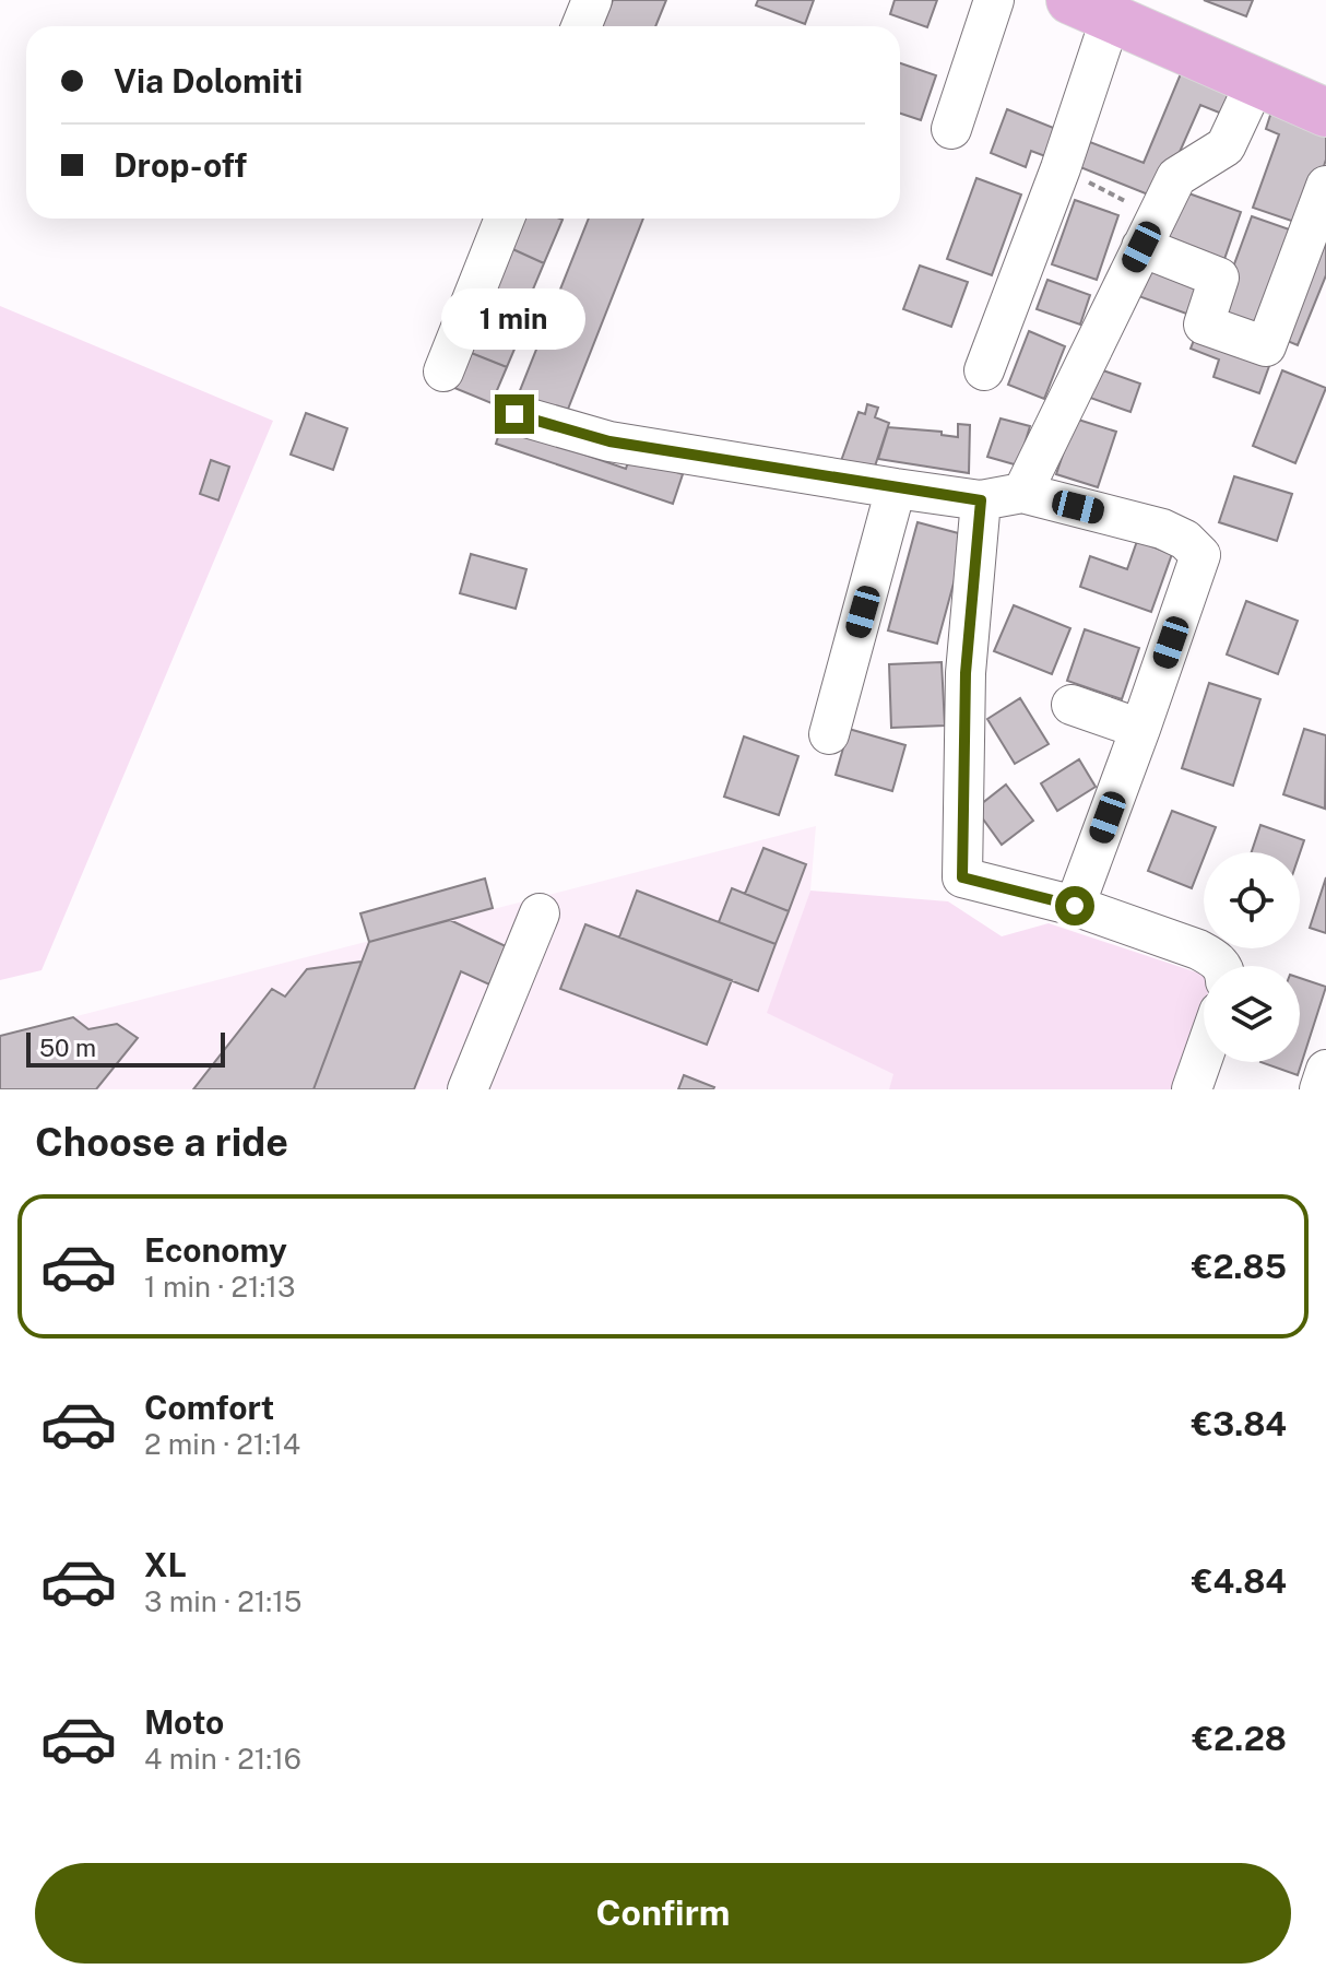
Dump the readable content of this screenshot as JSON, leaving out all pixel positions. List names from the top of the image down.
{
  "scale_bar": "50 m",
  "page": {
    "banner": ["Via Dolomiti", "Drop-off"],
    "bubble": "1 min",
    "scale": "50 m",
    "heading": "Choose a ride",
    "list": [
      {
        "name": "Economy",
        "note": "1 min · 21:13",
        "value": "€2.85"
      },
      {
        "name": "Comfort",
        "note": "2 min · 21:14",
        "value": "€3.84"
      },
      {
        "name": "XL",
        "note": "3 min · 21:15",
        "value": "€4.84"
      },
      {
        "name": "Moto",
        "note": "4 min · 21:16",
        "value": "€2.28"
      }
    ],
    "buttons": "Confirm"
  }
}
